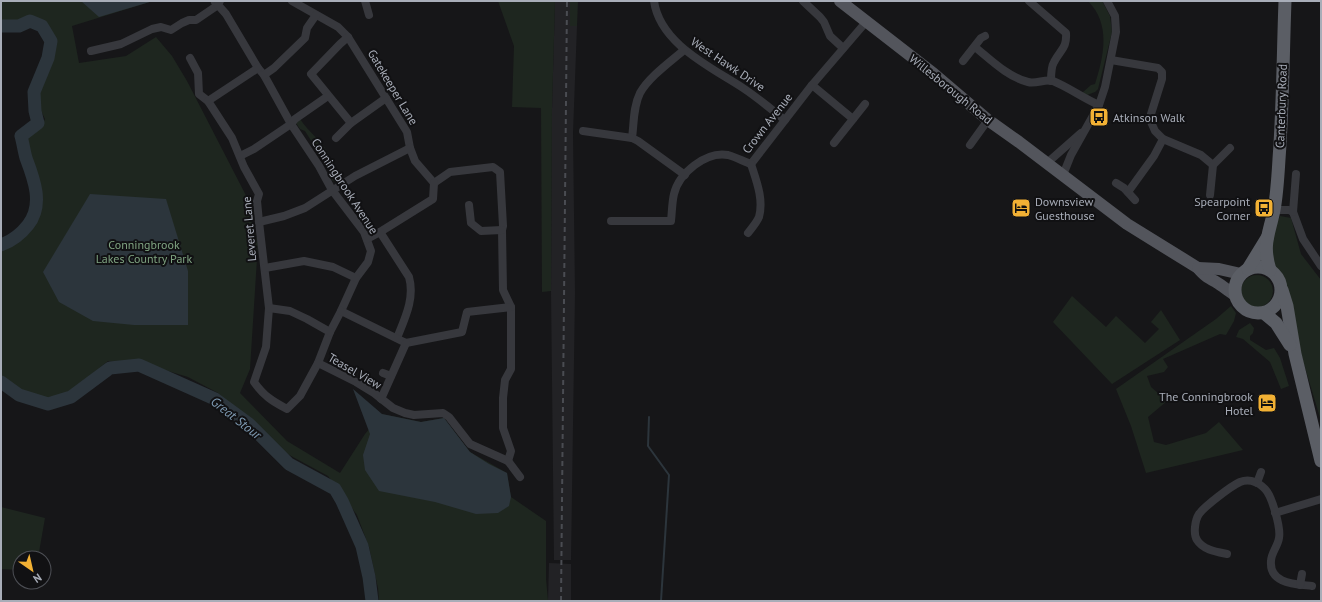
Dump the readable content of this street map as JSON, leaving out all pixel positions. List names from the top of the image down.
{
  "streets": {
    "highway": ["Canterbury Road"],
    "main road": ["Willesborough Road"],
    "street": [
      "West Hawk Drive",
      "Gatekeeper Lane",
      "Crown Avenue",
      "Conningbrook Avenue",
      "Leveret Lane",
      "Teasel View"
    ]
  },
  "crossings": [
    ["West Hawk Drive", "Crown Avenue"],
    ["Willesborough Road", "Canterbury Road"],
    ["Willesborough Road", "Crown Avenue"],
    ["Conningbrook Avenue", "Leveret Lane"],
    ["Conningbrook Avenue", "Teasel View"]
  ],
  "water": ["Great Stour"],
  "parks": ["Conningbrook Lakes Country Park"],
  "places": {
    "bus stop": ["Atkinson Walk", "Spearpoint Corner"],
    "hotel": ["Downsview Guesthouse", "The Conningbrook Hotel"]
  },
  "north": "bottom right"
}
